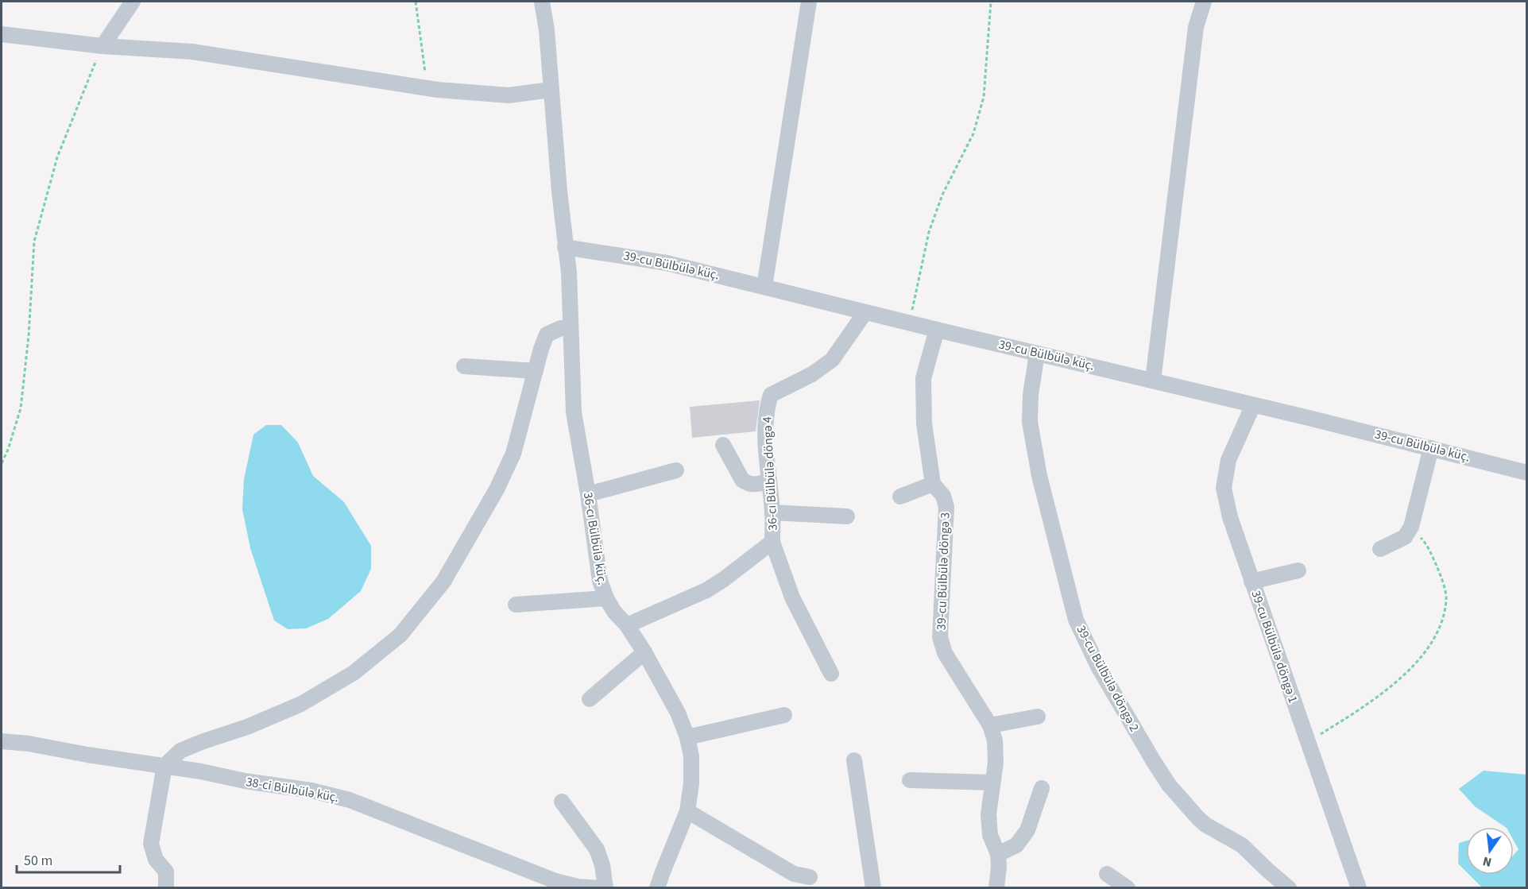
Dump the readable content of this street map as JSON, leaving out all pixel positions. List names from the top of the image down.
{
  "streets": {
    "street": [
      "39-cu Bülbülə küç.",
      "36-cı Bülbülə döngə 4",
      "36-cı Bülbülə küç.",
      "39-cu Bülbülə döngə 3",
      "39-cu Bülbülə döngə 1",
      "39-cu Bülbülə döngə 2",
      "38-ci Bülbülə küç."
    ]
  },
  "crossings": [
    ["39-cu Bülbülə küç.", "36-cı Bülbülə döngə 4"],
    ["39-cu Bülbülə küç.", "36-cı Bülbülə küç."],
    ["39-cu Bülbülə küç.", "39-cu Bülbülə döngə 3"],
    ["39-cu Bülbülə küç.", "39-cu Bülbülə döngə 1"],
    ["39-cu Bülbülə küç.", "39-cu Bülbülə döngə 2"],
    ["36-cı Bülbülə döngə 4", "36-cı Bülbülə küç."]
  ],
  "scale_bar": "50 m",
  "north": "bottom"
}
